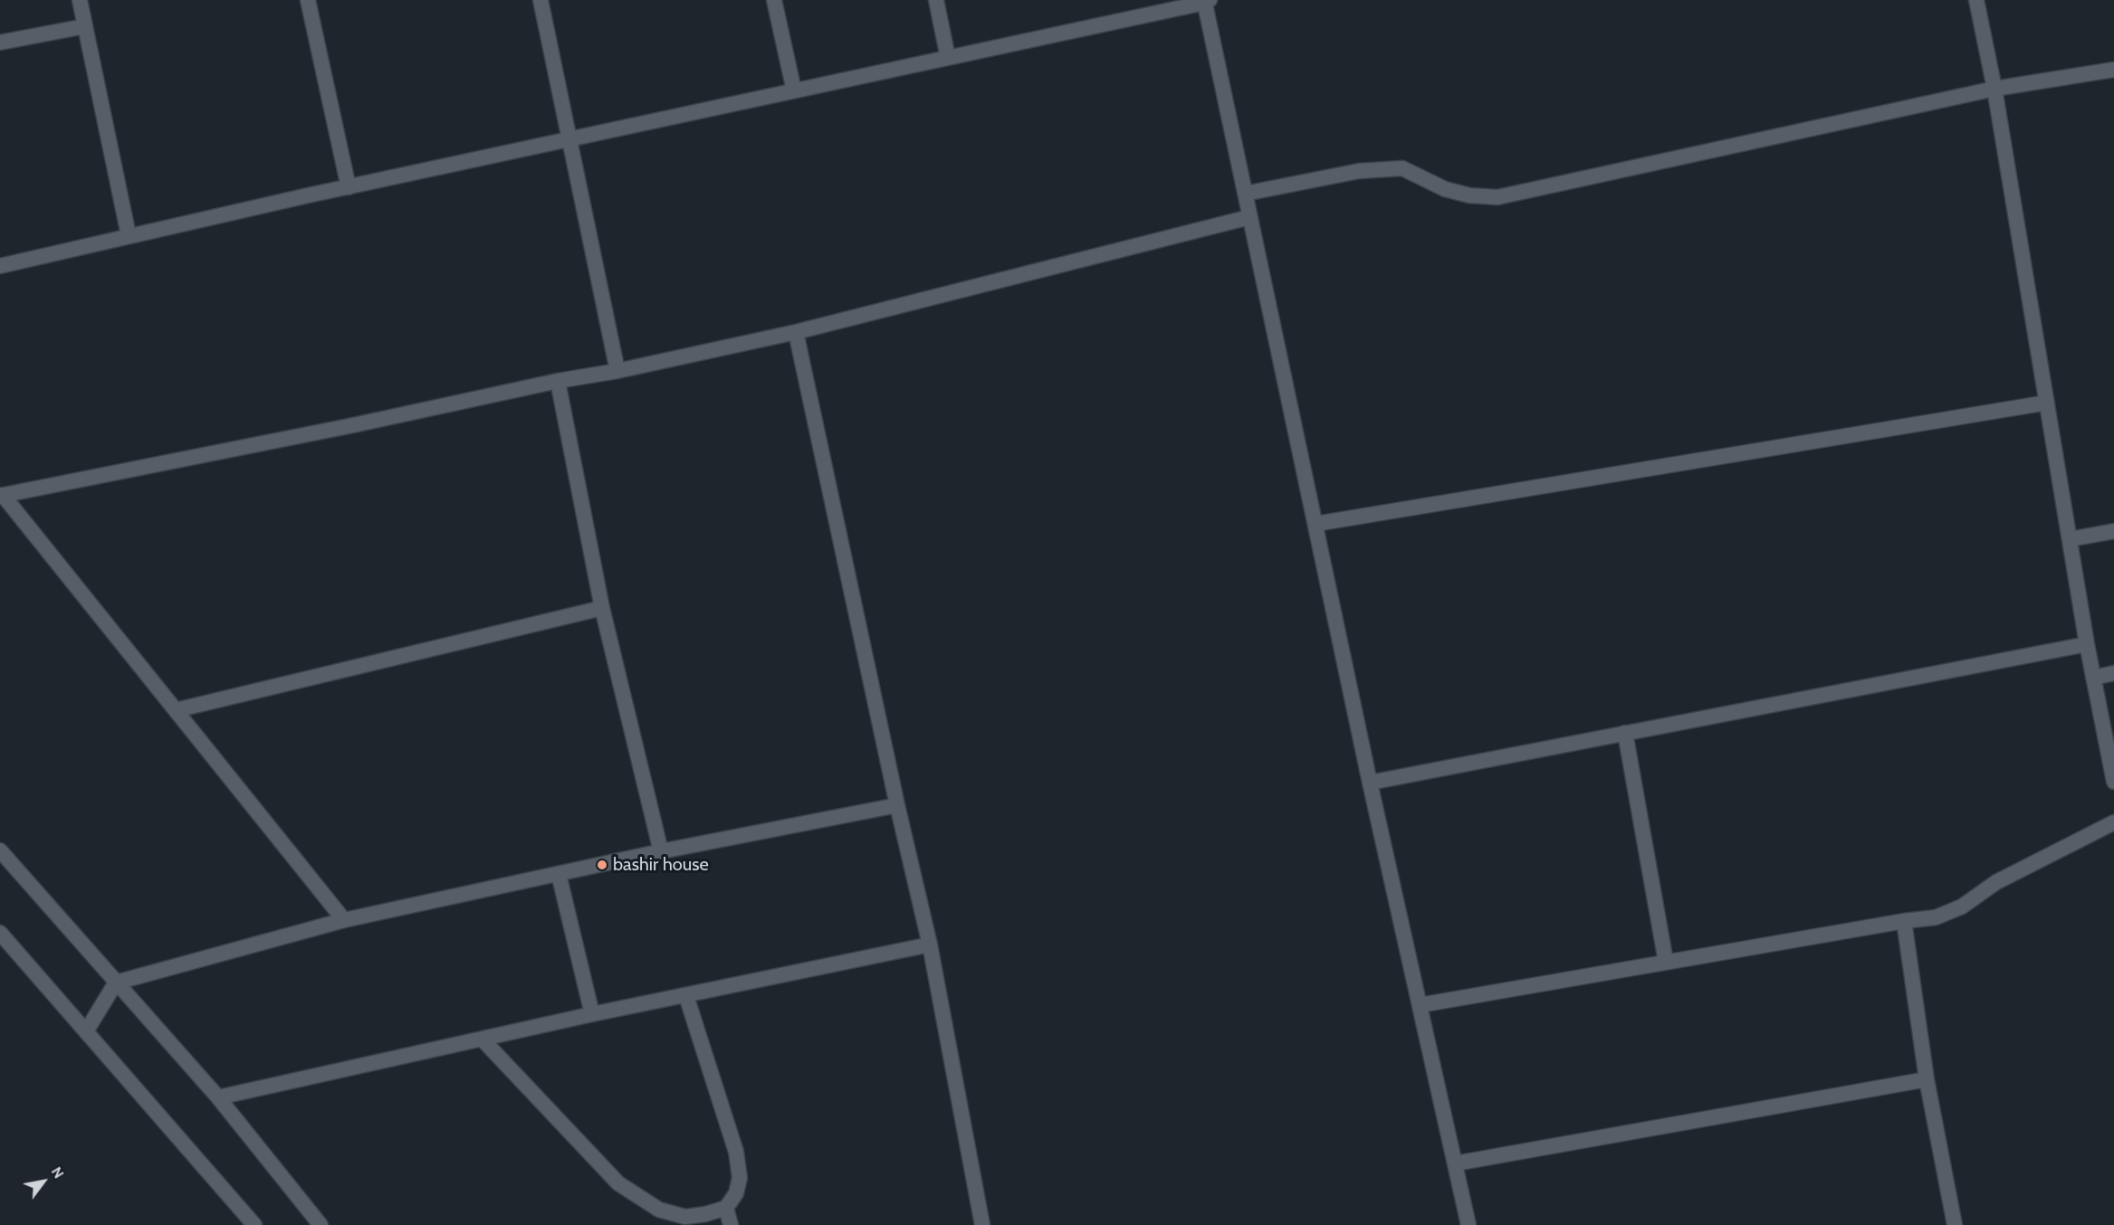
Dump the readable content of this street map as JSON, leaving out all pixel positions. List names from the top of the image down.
{
  "places": ["bashir house"],
  "north": "top right"
}
